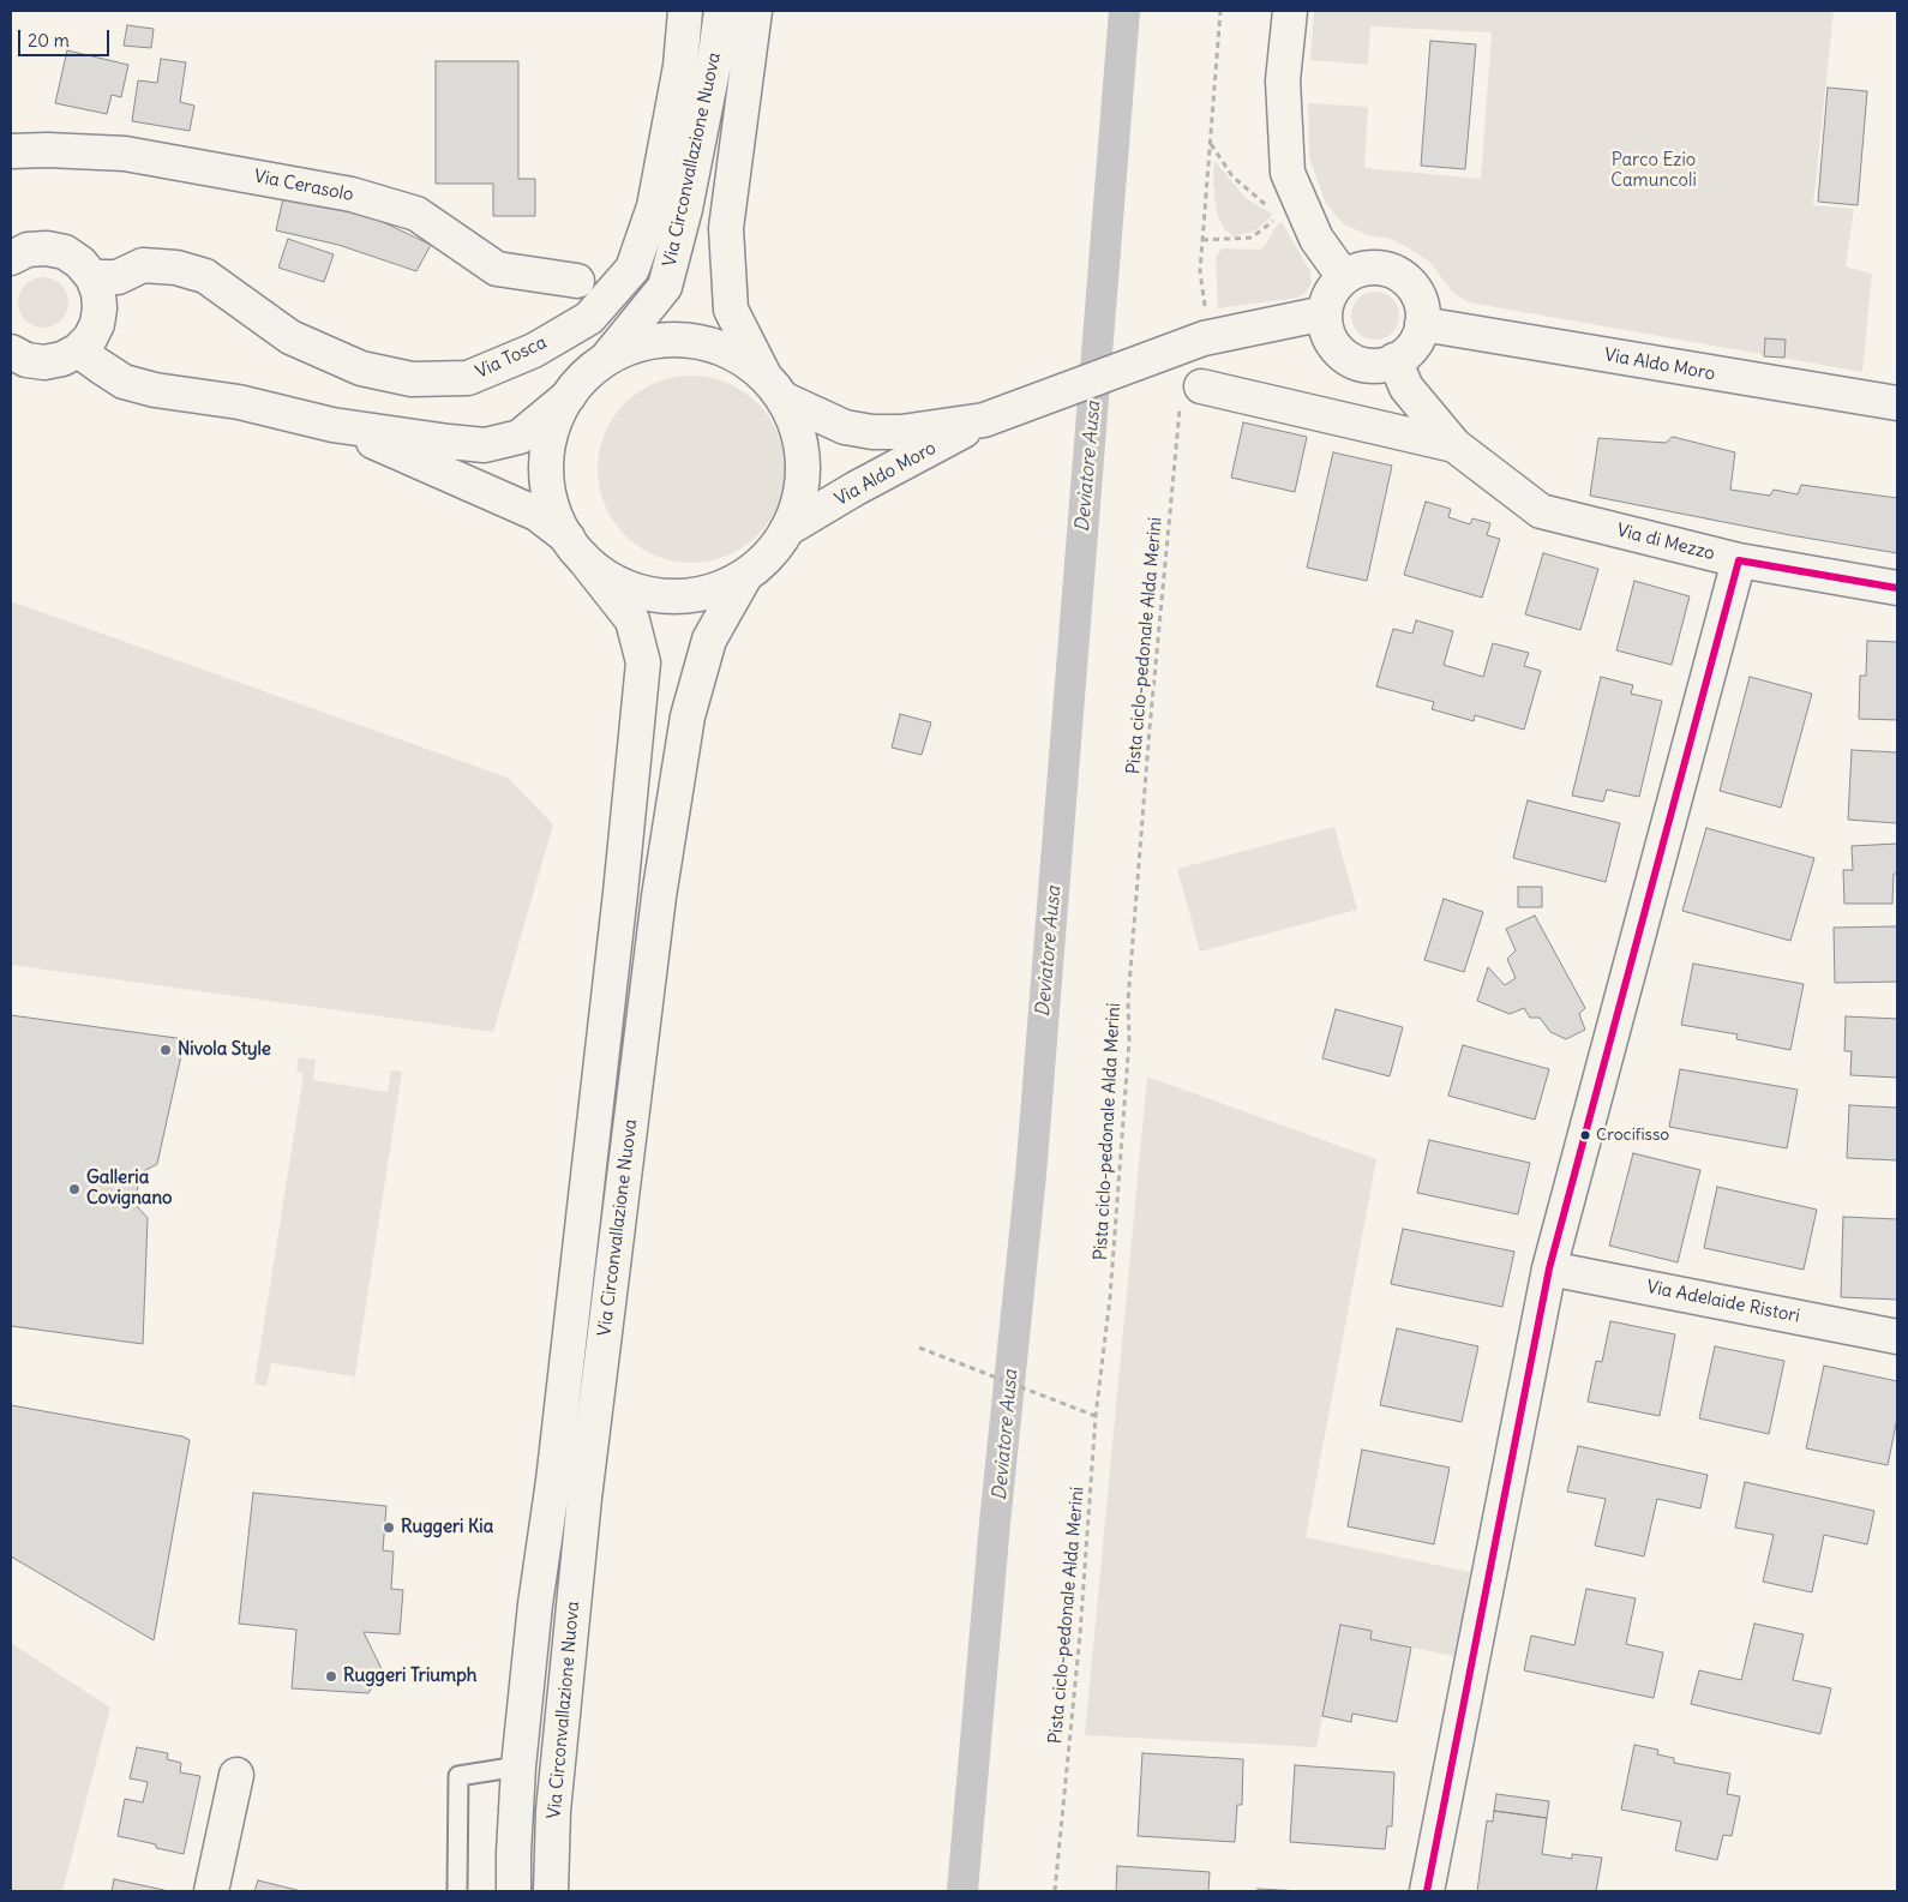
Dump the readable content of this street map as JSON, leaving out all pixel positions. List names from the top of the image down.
{
  "streets": {
    "street": [
      "Via Circonvallazione Nuova",
      "Via Cerasolo",
      "Via Tosca",
      "Via Aldo Moro",
      "Via di Mezzo",
      "Via Adelaide Ristori"
    ],
    "path": ["Pista ciclo-pedonale Alda Merini"]
  },
  "crossings": [
    ["Via Circonvallazione Nuova", "Via Aldo Moro"],
    ["Via Aldo Moro", "Via di Mezzo"],
    ["Via di Mezzo", "Pista ciclo-pedonale Alda Merini"]
  ],
  "water": ["Deviatore Ausa"],
  "parks": ["Parco Ezio Camuncoli"],
  "places": [
    "Nivola Style",
    "Crocifisso",
    "Galleria Covignano",
    "Ruggeri Kia",
    "Ruggeri Triumph"
  ],
  "scale_bar": "20 m"
}
